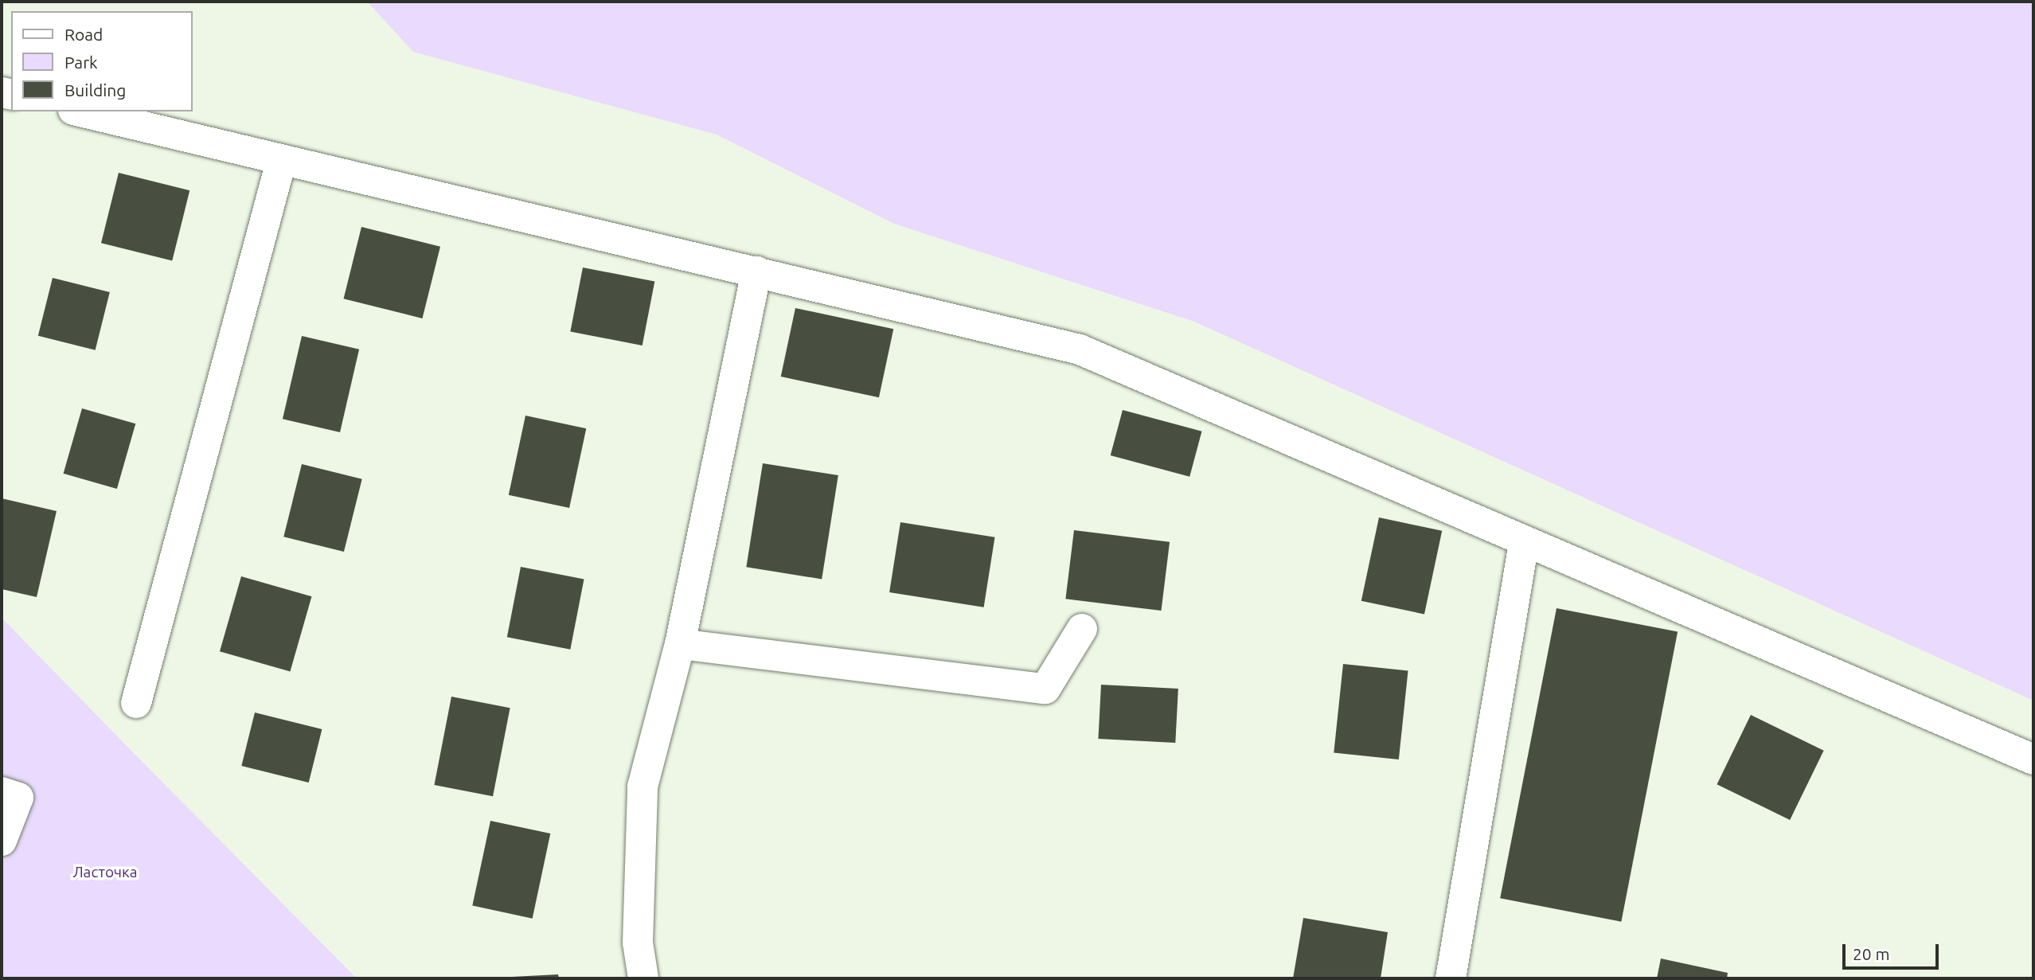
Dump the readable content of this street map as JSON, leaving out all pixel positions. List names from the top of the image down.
{
  "parks": ["Ласточка"],
  "legend": ["Road", "Park", "Building"],
  "scale_bar": "20 m"
}
